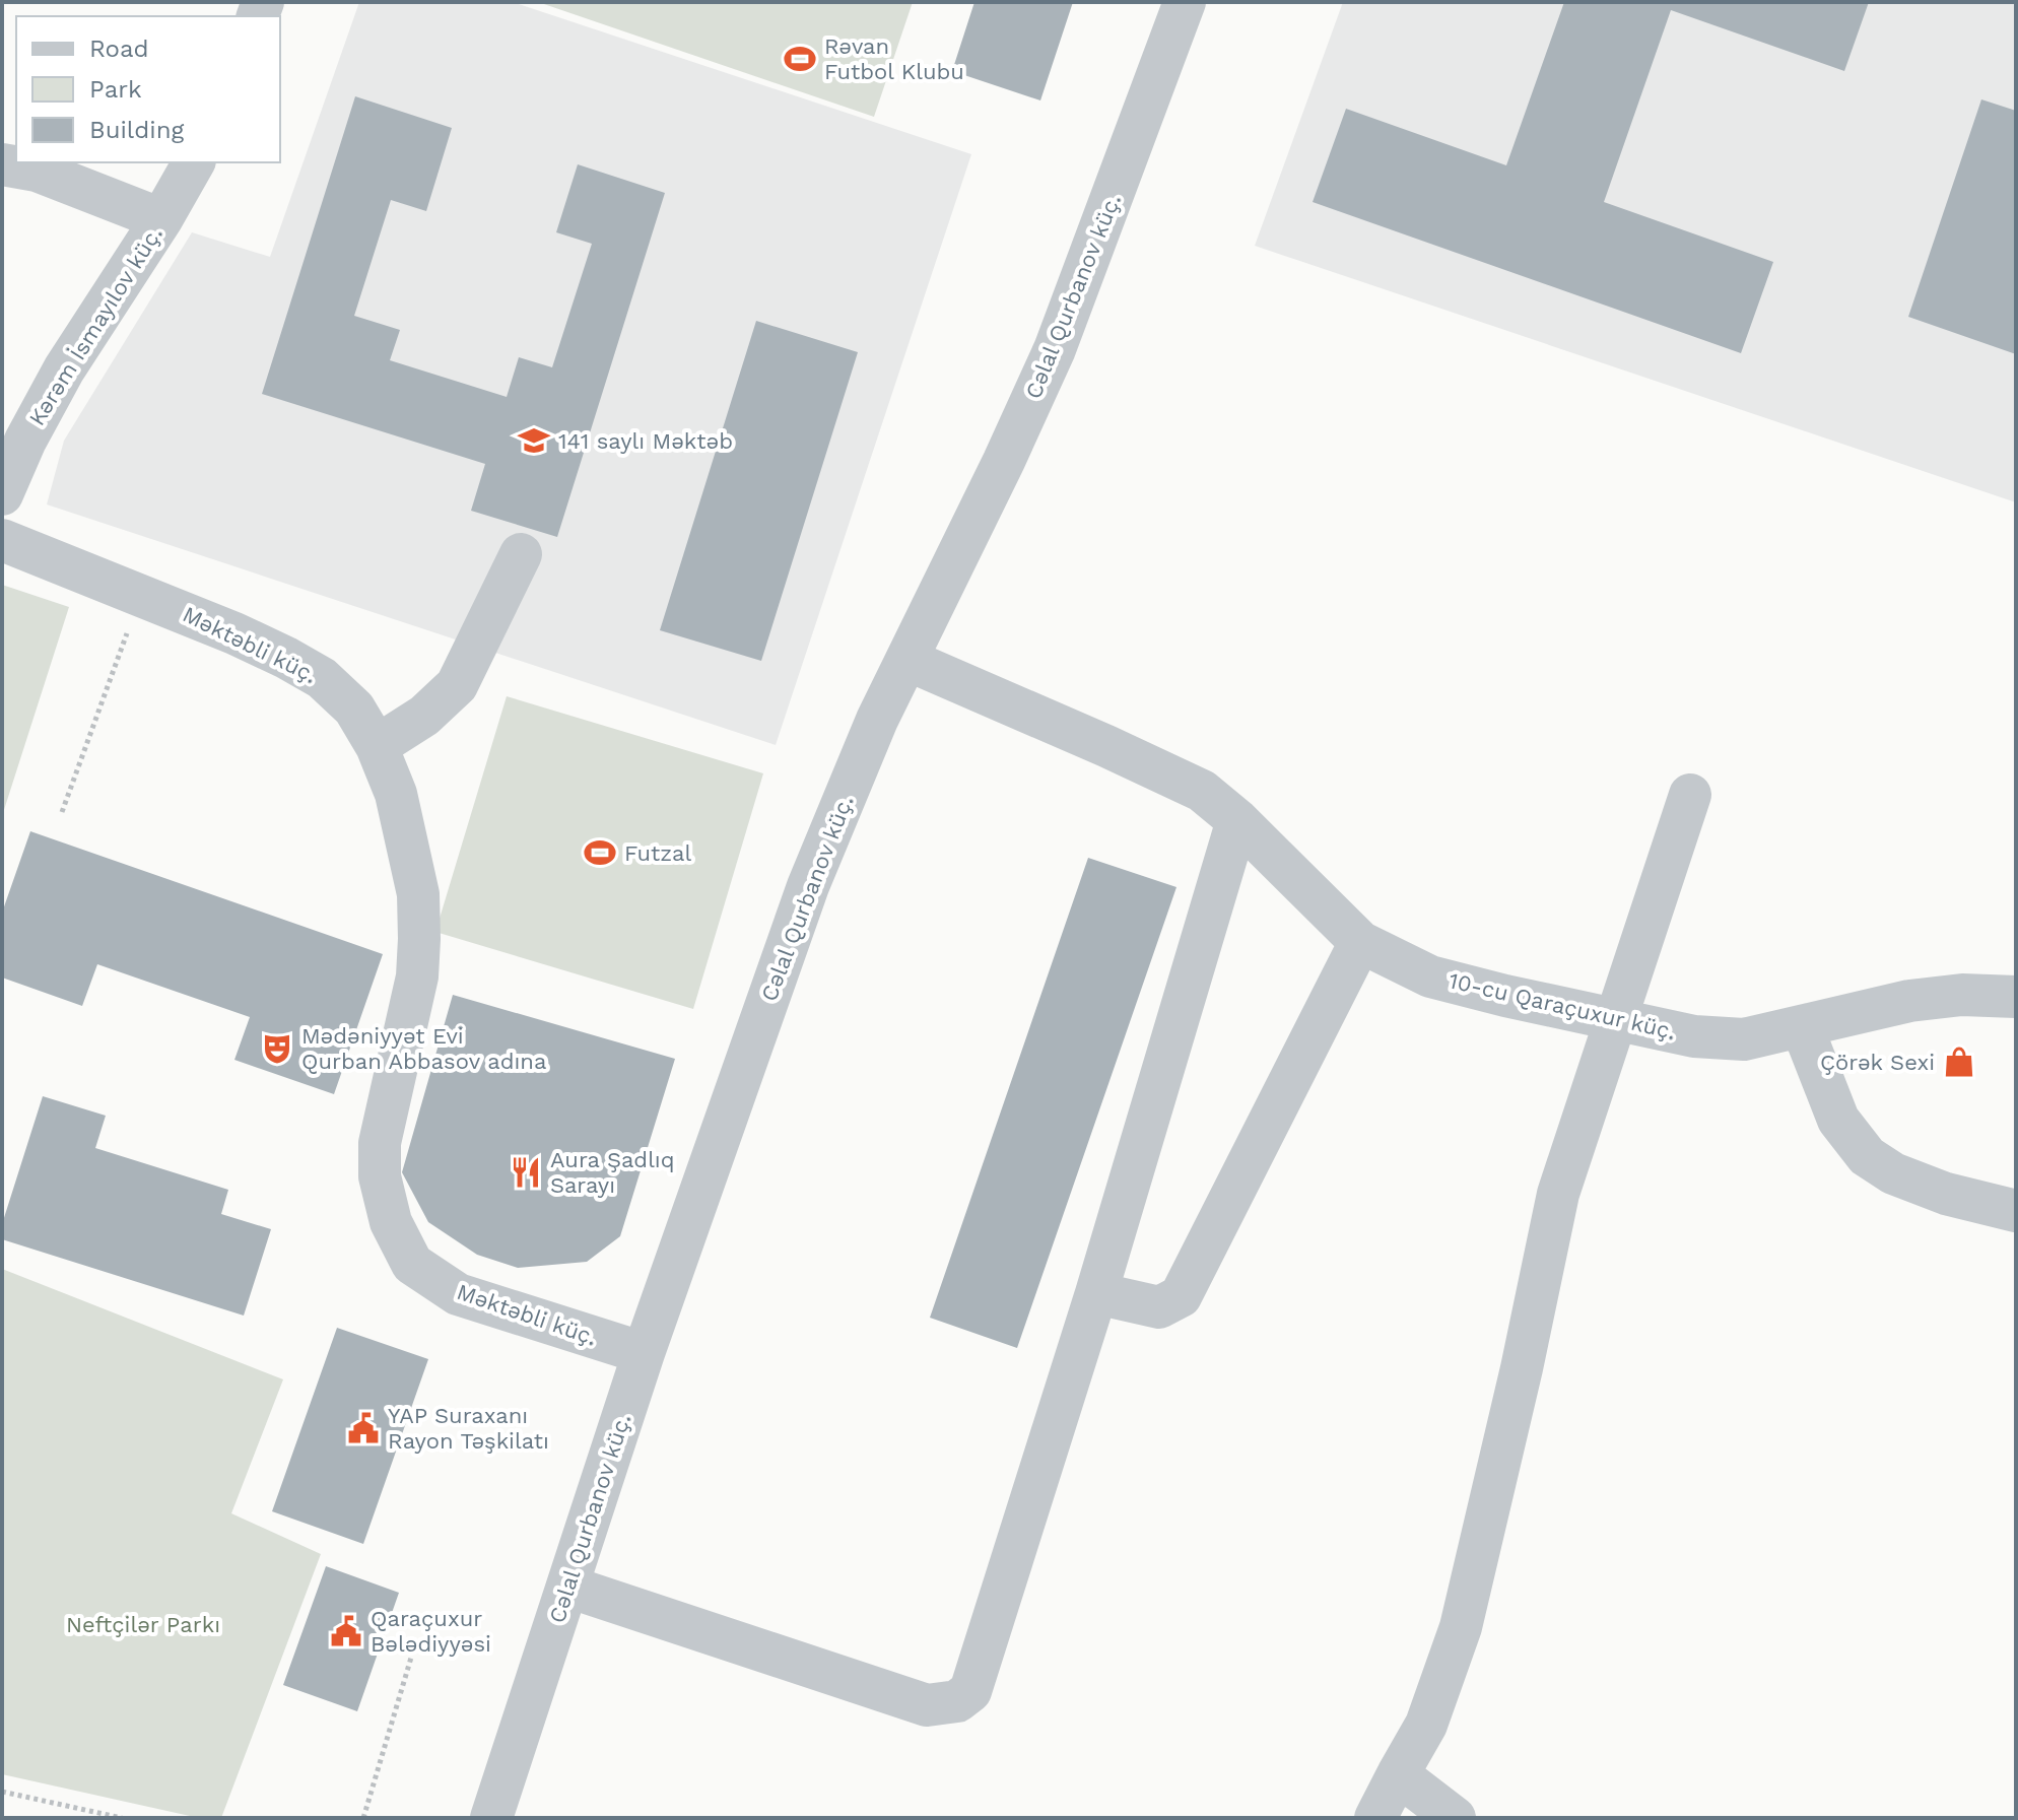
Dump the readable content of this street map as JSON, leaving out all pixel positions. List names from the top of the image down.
{
  "streets": {
    "street": [
      "Cəlal Qurbanov küç.",
      "Kərəm İsmayılov küç.",
      "Məktəbli küç.",
      "10-cu Qaraçuxur küç."
    ]
  },
  "crossings": [
    ["Cəlal Qurbanov küç.", "Məktəbli küç."],
    ["Cəlal Qurbanov küç.", "10-cu Qaraçuxur küç."]
  ],
  "parks": ["Neftçilər Parkı"],
  "places": {
    "sports": ["Rəvan Futbol Klubu", "Futzal"],
    "school or university": ["141 saylı Məktəb"],
    "theatre": ["Mədəniyyət Evi Qurban Abbasov adına"],
    "shop": ["Çörək Sexi"],
    "restaurant": ["Aura Şadlıq Sarayı"],
    "public building": ["YAP Suraxanı Rayon Təşkilatı", "Qaraçuxur Bələdiyyəsi"]
  },
  "legend": ["Road", "Park", "Building"]
}
